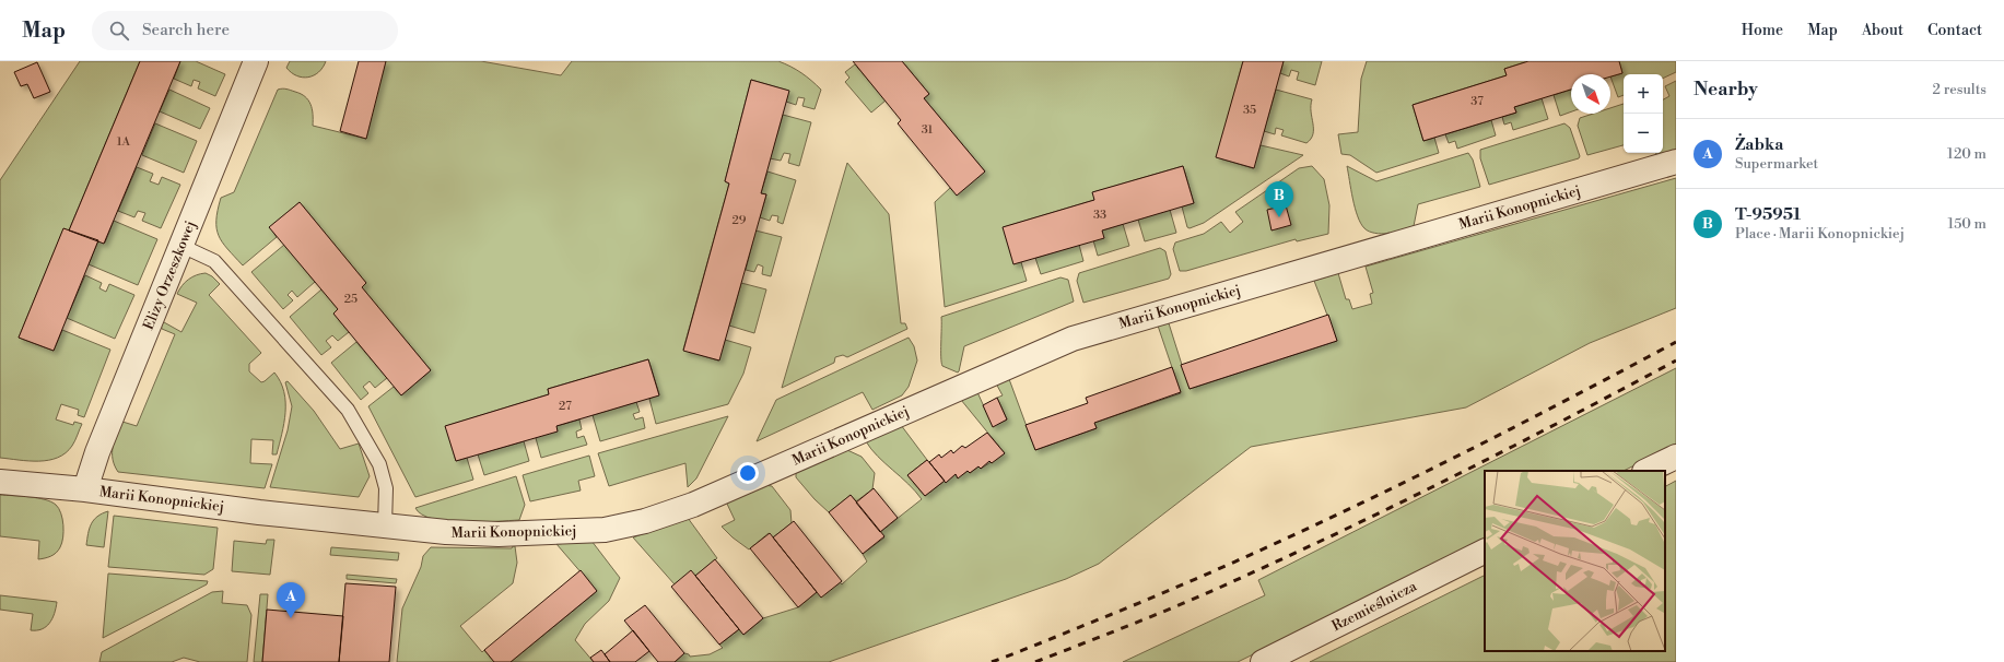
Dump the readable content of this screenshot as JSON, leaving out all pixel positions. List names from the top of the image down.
{
  "streets": {
    "street": ["Marii Konopnickiej", "Elizy Orzeszkowej", "Rzemieślnicza"]
  },
  "crossings": [
    ["Marii Konopnickiej", "Elizy Orzeszkowej"]
  ],
  "house_numbers": [
    "37",
    "35",
    "31",
    "1A",
    "33",
    "29",
    "25",
    "27"
  ],
  "north": "bottom right",
  "page": {
    "header": "Map",
    "search": "Search here",
    "nav": [
      "Home",
      "Map",
      "About",
      "Contact"
    ],
    "heading": ["Nearby", "2 results"],
    "map_buttons": ["+", "−"],
    "list": [
      {
        "mark": "A",
        "name": "Żabka",
        "note": "Supermarket",
        "value": "120 m"
      },
      {
        "mark": "B",
        "name": "T-95951",
        "note": "Place · Marii Konopnickiej",
        "value": "150 m"
      }
    ],
    "pins": ["B", "A"]
  }
}
